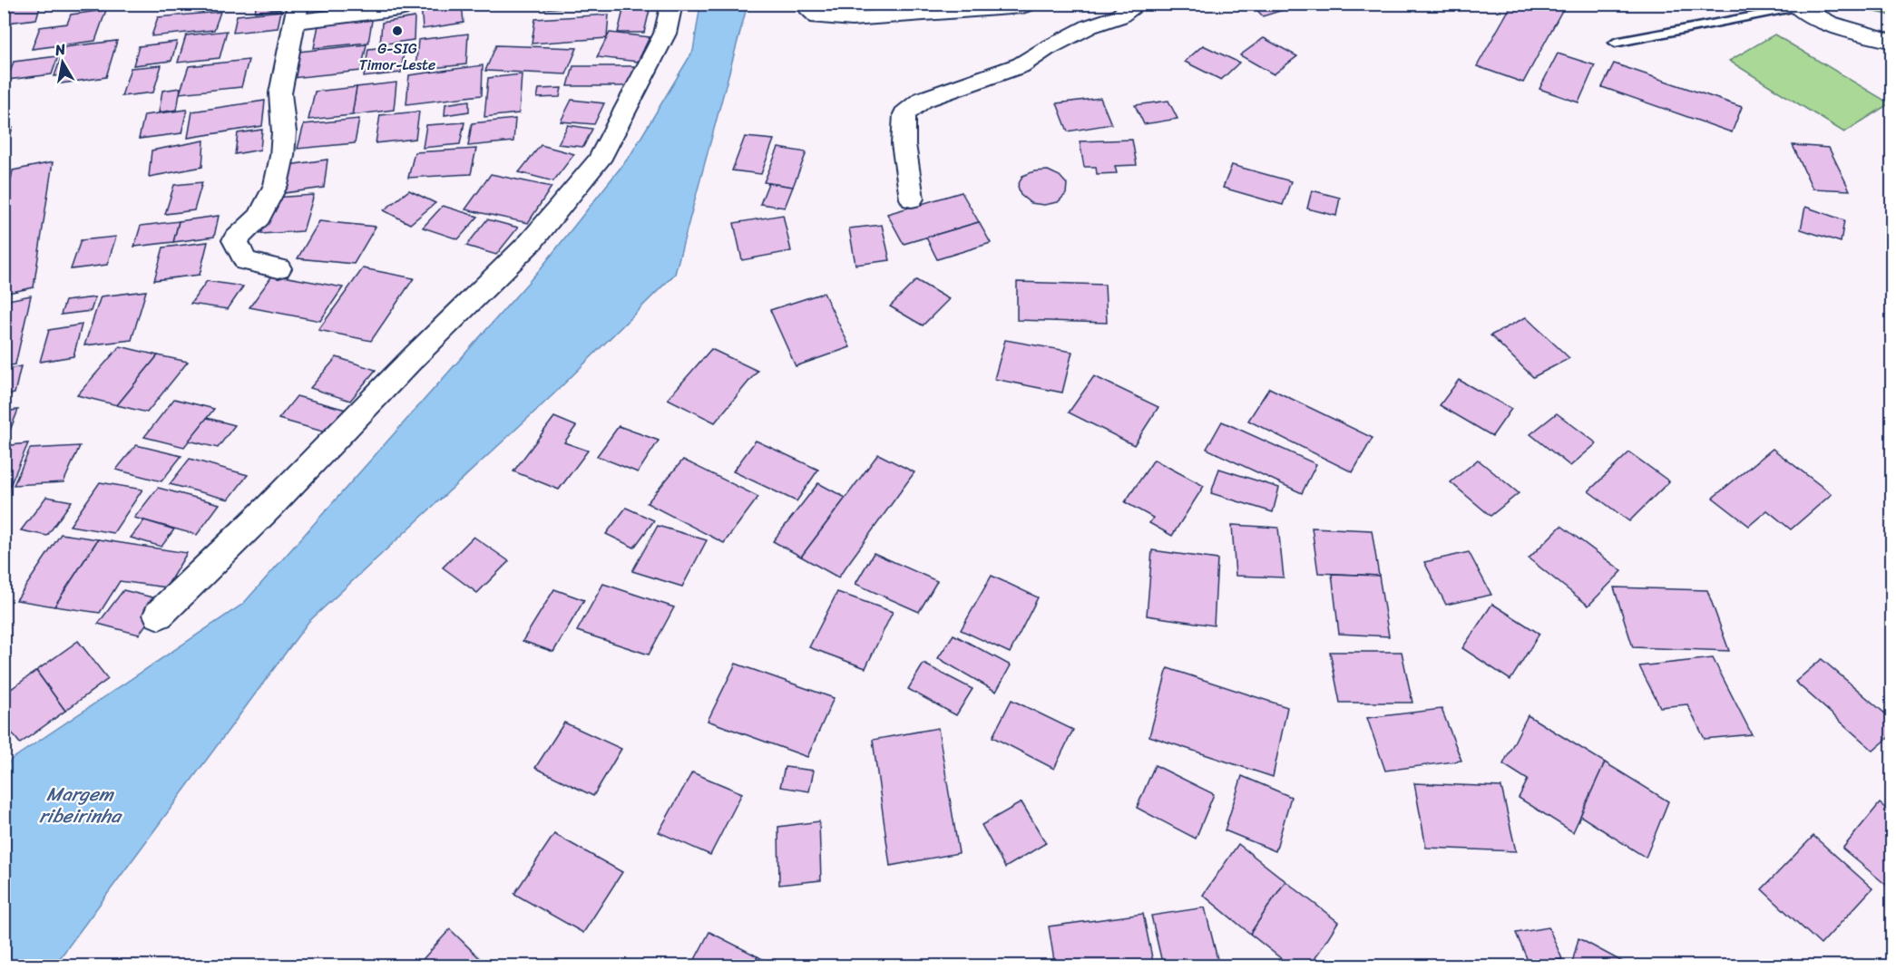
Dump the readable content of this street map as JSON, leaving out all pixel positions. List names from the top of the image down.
{
  "water": ["Margem ribeirinha"],
  "places": ["G-SIG Timor-Leste"],
  "north": "top"
}
